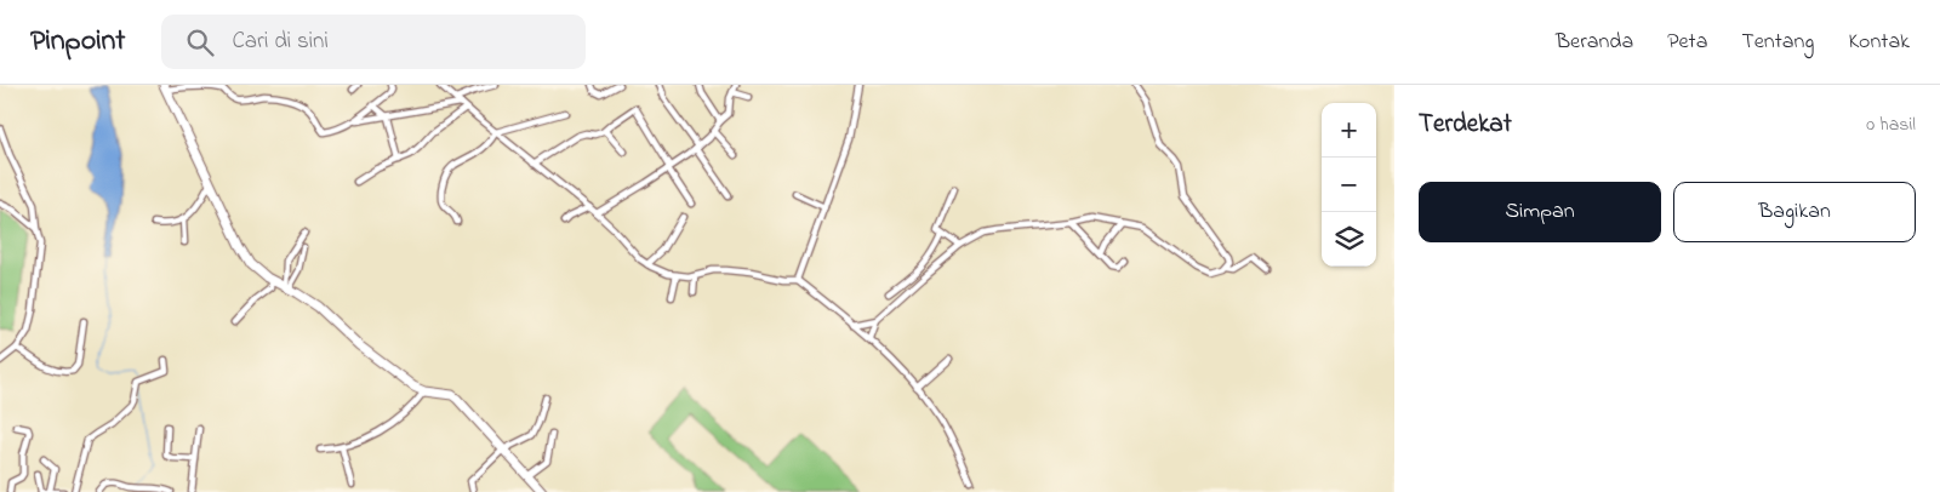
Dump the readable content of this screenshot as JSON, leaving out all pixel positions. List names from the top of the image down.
{
  "page": {
    "header": "Pinpoint",
    "search": "Cari di sini",
    "nav": [
      "Beranda",
      "Peta",
      "Tentang",
      "Kontak"
    ],
    "heading": ["Terdekat", "0 hasil"],
    "map_buttons": ["+", "−"],
    "buttons": ["Simpan", "Bagikan"]
  }
}
